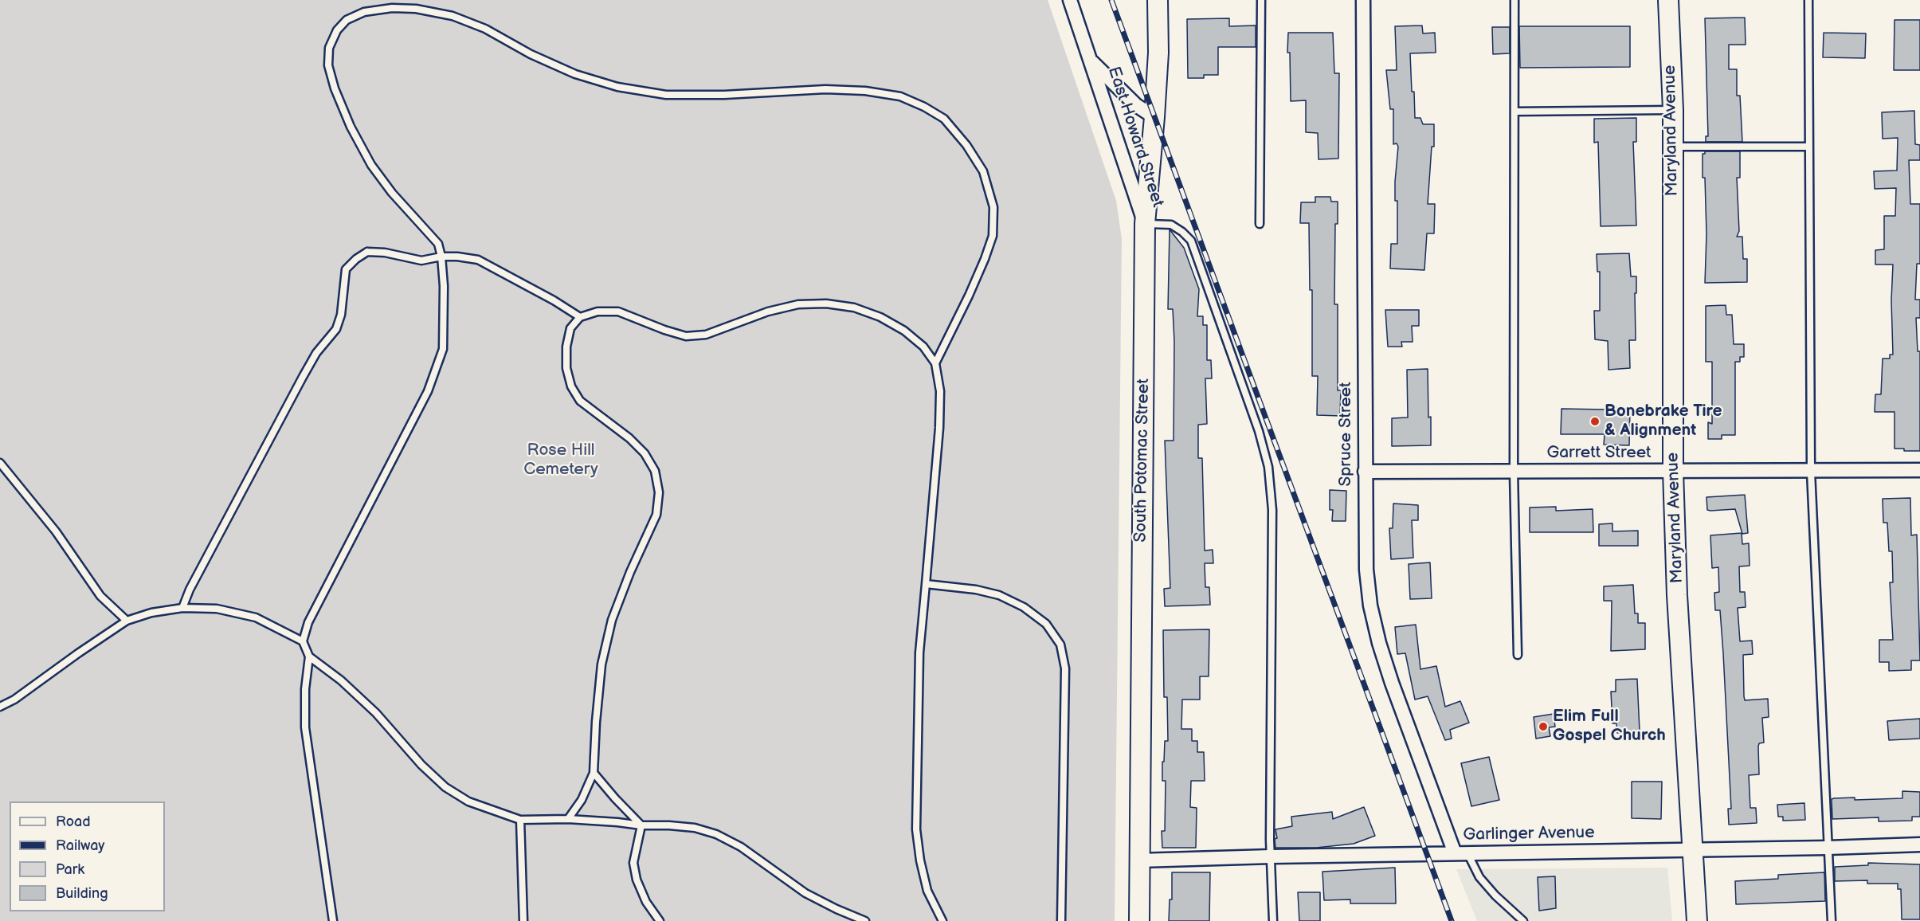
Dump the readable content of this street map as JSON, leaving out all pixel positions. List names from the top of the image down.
{
  "streets": {
    "street": [
      "Maryland Avenue",
      "East Howard Street",
      "Spruce Street",
      "Garrett Street",
      "South Potomac Street",
      "Garlinger Avenue"
    ]
  },
  "crossings": [
    ["Maryland Avenue", "Garrett Street"],
    ["Maryland Avenue", "Garlinger Avenue"],
    ["East Howard Street", "South Potomac Street"],
    ["Spruce Street", "Garrett Street"],
    ["Spruce Street", "Garlinger Avenue"],
    ["South Potomac Street", "Garlinger Avenue"]
  ],
  "parks": ["Rose Hill Cemetery"],
  "places": ["Bonebrake Tire & Alignment", "Elim Full Gospel Church"],
  "legend": [
    "Road",
    "Railway",
    "Park",
    "Building"
  ]
}
